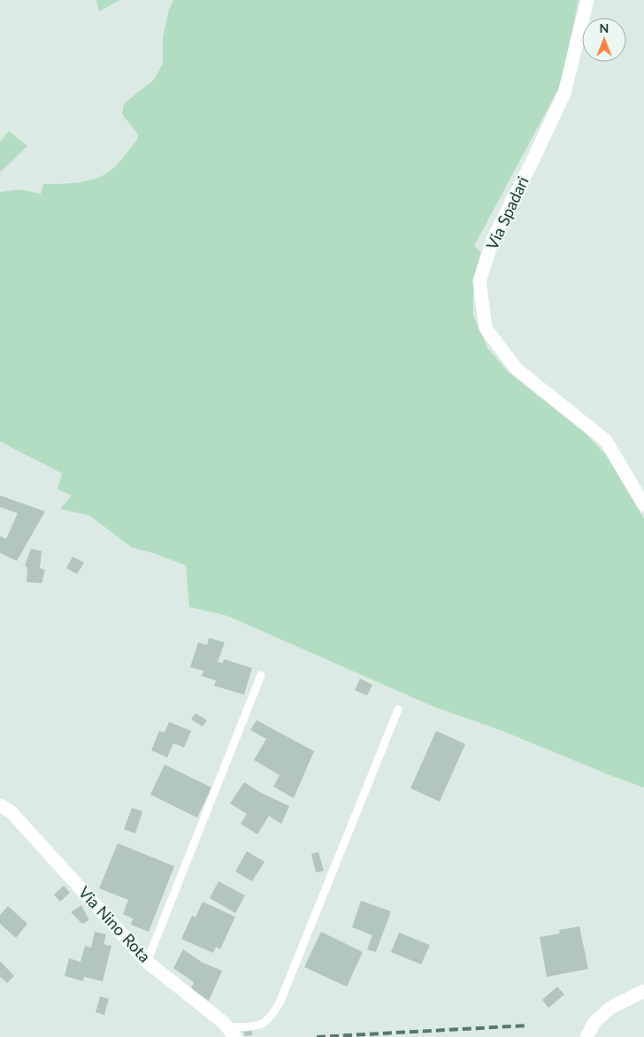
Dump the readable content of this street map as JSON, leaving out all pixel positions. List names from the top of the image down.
{
  "streets": {
    "street": ["Via Spadari", "Via Nino Rota"]
  },
  "north": "top"
}
